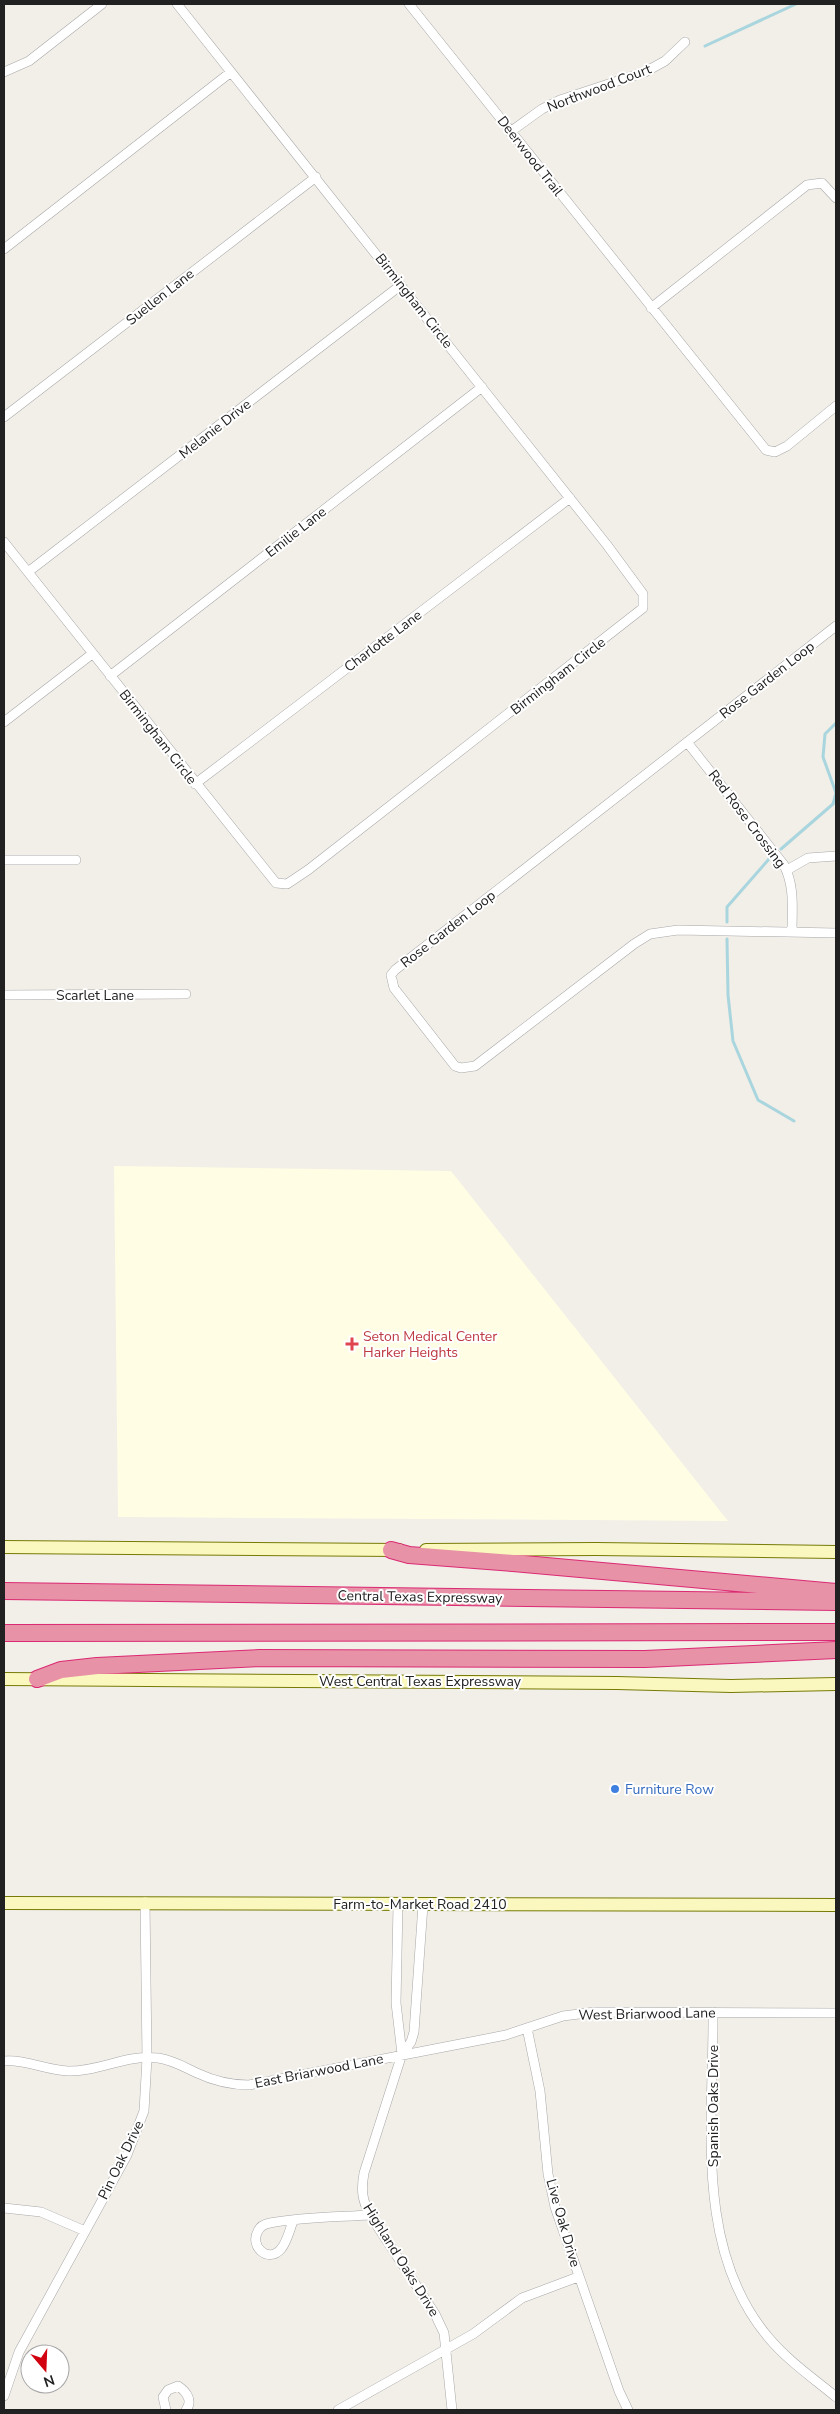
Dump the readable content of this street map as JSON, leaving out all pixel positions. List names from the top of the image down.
{
  "streets": {
    "highway": ["Central Texas Expressway"],
    "main road": ["West Central Texas Expressway", "Farm-to-Market Road 2410"],
    "street": [
      "Northwood Court",
      "Deerwood Trail",
      "Suellen Lane",
      "Birmingham Circle",
      "Melanie Drive",
      "Emilie Lane",
      "Charlotte Lane",
      "Rose Garden Loop",
      "Red Rose Crossing",
      "Scarlet Lane",
      "West Briarwood Lane",
      "East Briarwood Lane",
      "Spanish Oaks Drive",
      "Pin Oak Drive",
      "Live Oak Drive",
      "Highland Oaks Drive"
    ]
  },
  "crossings": [
    ["Northwood Court", "Deerwood Trail"],
    ["Suellen Lane", "Birmingham Circle"],
    ["Birmingham Circle", "Melanie Drive"],
    ["Birmingham Circle", "Emilie Lane"],
    ["Birmingham Circle", "Charlotte Lane"],
    ["Rose Garden Loop", "Red Rose Crossing"],
    ["Farm-to-Market Road 2410", "Pin Oak Drive"],
    ["Farm-to-Market Road 2410", "Highland Oaks Drive"],
    ["West Briarwood Lane", "East Briarwood Lane"],
    ["West Briarwood Lane", "Spanish Oaks Drive"],
    ["West Briarwood Lane", "Live Oak Drive"],
    ["West Briarwood Lane", "Highland Oaks Drive"],
    ["East Briarwood Lane", "Pin Oak Drive"],
    ["East Briarwood Lane", "Highland Oaks Drive"]
  ],
  "places": {
    "health": ["Seton Medical Center Harker Heights"],
    "other": ["Furniture Row"]
  },
  "north": "bottom"
}
